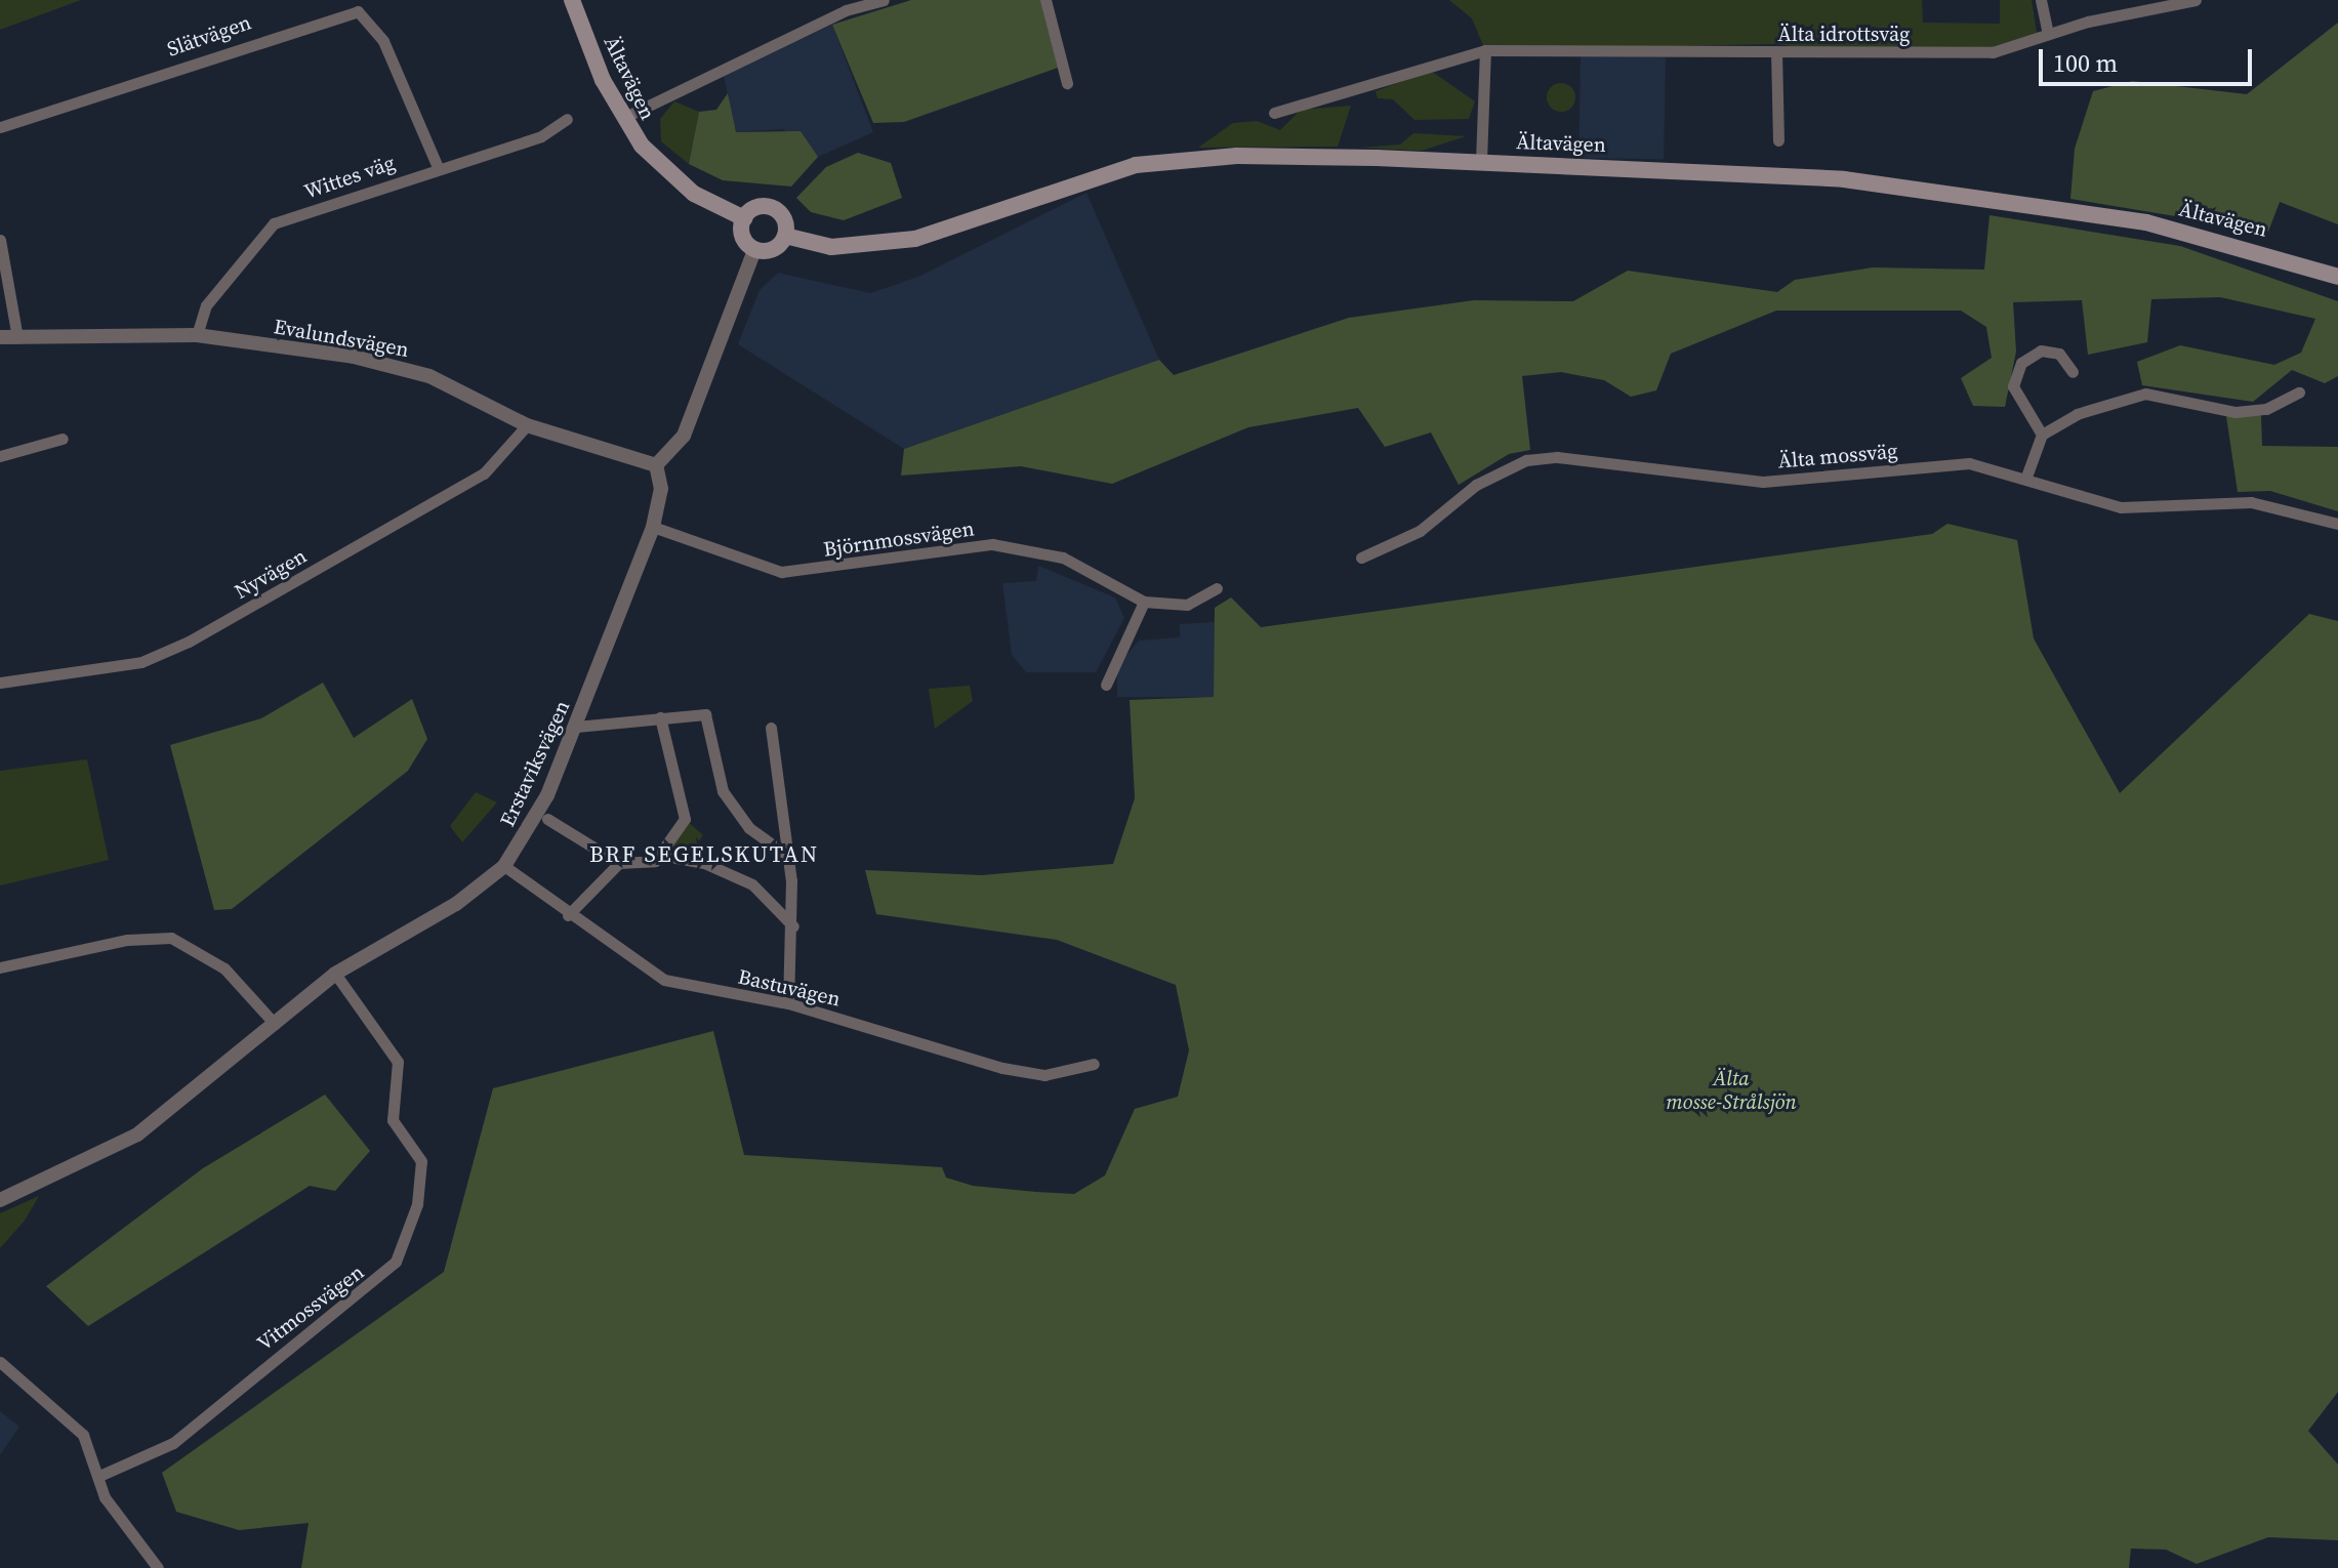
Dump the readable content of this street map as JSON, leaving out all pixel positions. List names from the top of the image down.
{
  "streets": {
    "main road": ["Ältavägen"],
    "street": [
      "Älta idrottsväg",
      "Slätvägen",
      "Wittes väg",
      "Evalundsvägen",
      "Älta mossväg",
      "Björnmossvägen",
      "Nyvägen",
      "Erstaviksvägen",
      "Bastuvägen",
      "Vitmossvägen"
    ]
  },
  "crossings": [
    ["Slätvägen", "Wittes väg"],
    ["Wittes väg", "Evalundsvägen"],
    ["Evalundsvägen", "Nyvägen"],
    ["Evalundsvägen", "Erstaviksvägen"],
    ["Björnmossvägen", "Erstaviksvägen"],
    ["Erstaviksvägen", "Bastuvägen"],
    ["Erstaviksvägen", "Vitmossvägen"]
  ],
  "districts": ["BRF SEGELSKUTAN"],
  "parks": ["Älta mosse-Strålsjön"],
  "scale_bar": "100 m"
}
